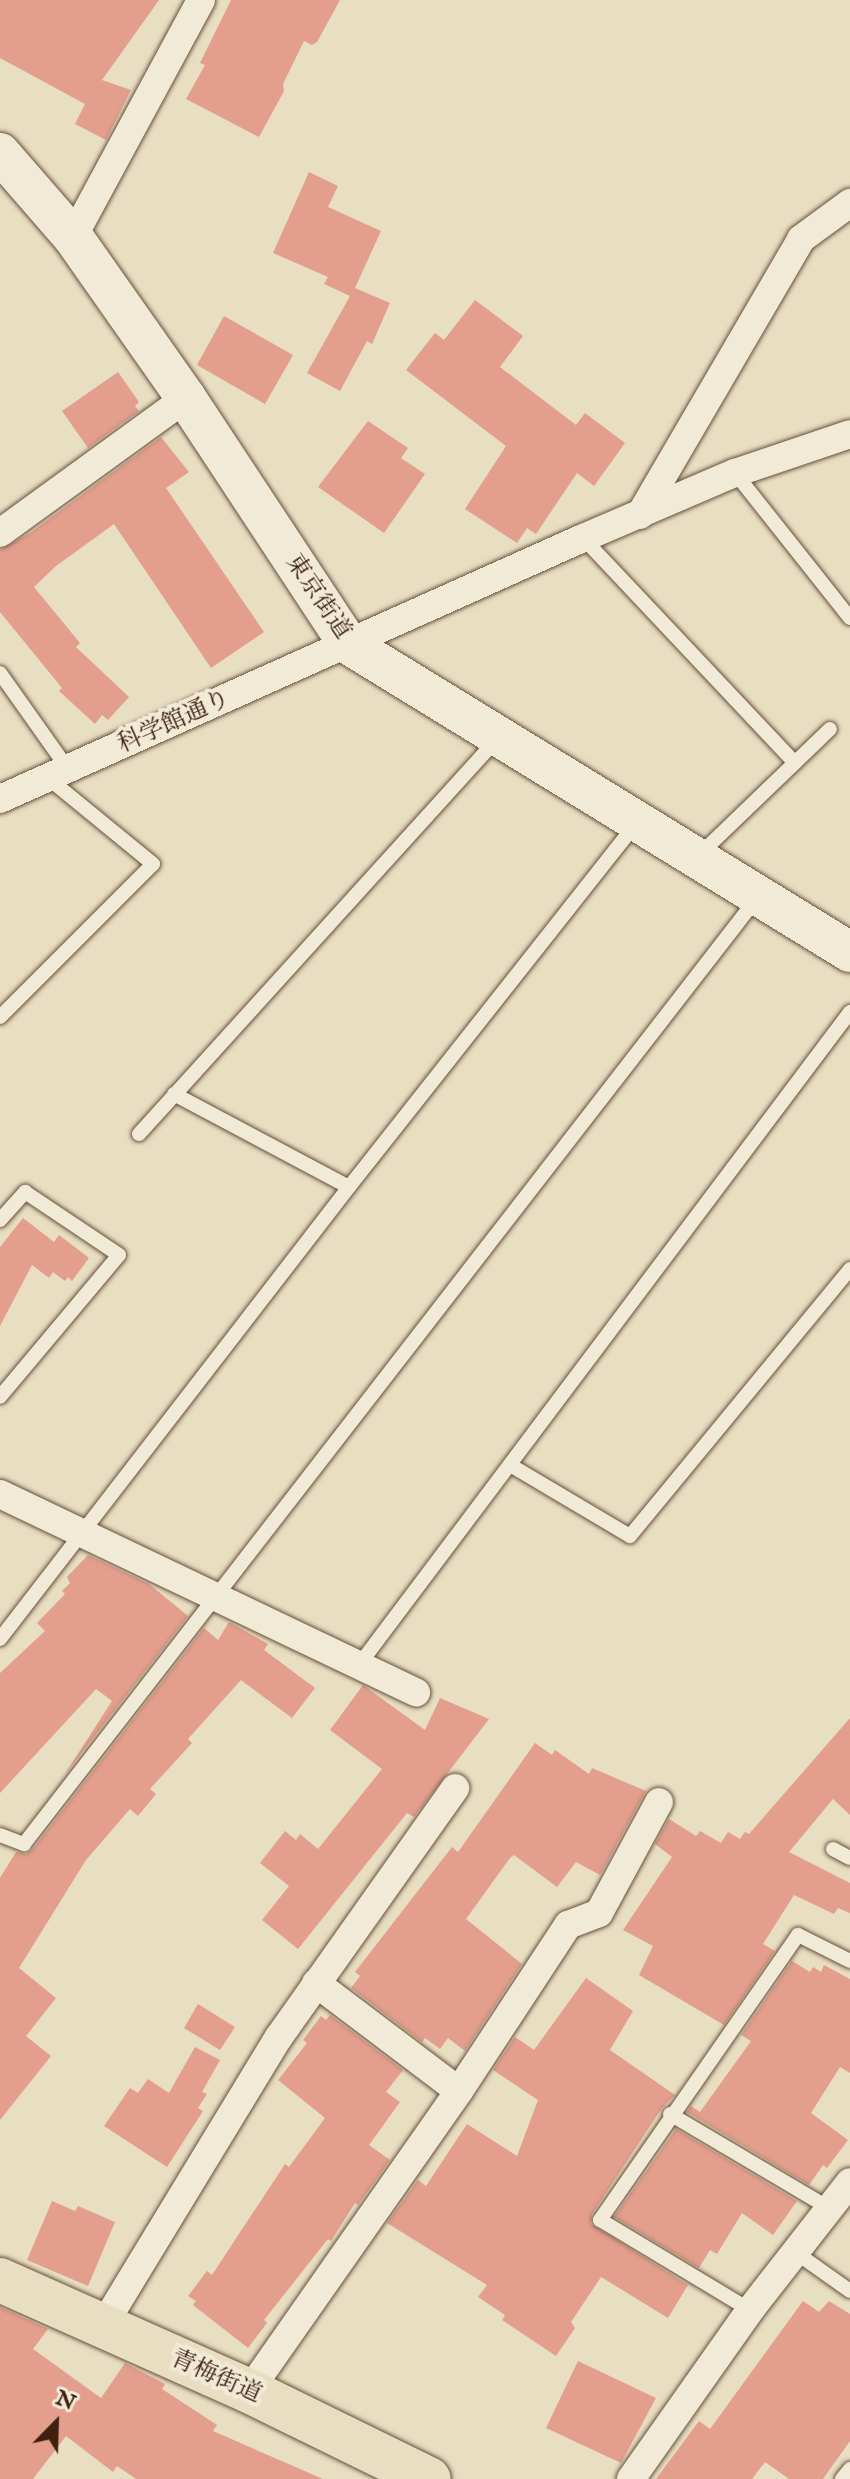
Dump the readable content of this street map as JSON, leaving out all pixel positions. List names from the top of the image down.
{
  "streets": {
    "main road": ["青梅街道"],
    "street": ["東京街道", "科学館通り"]
  },
  "crossings": [
    ["東京街道", "科学館通り"]
  ],
  "north": "top right"
}
